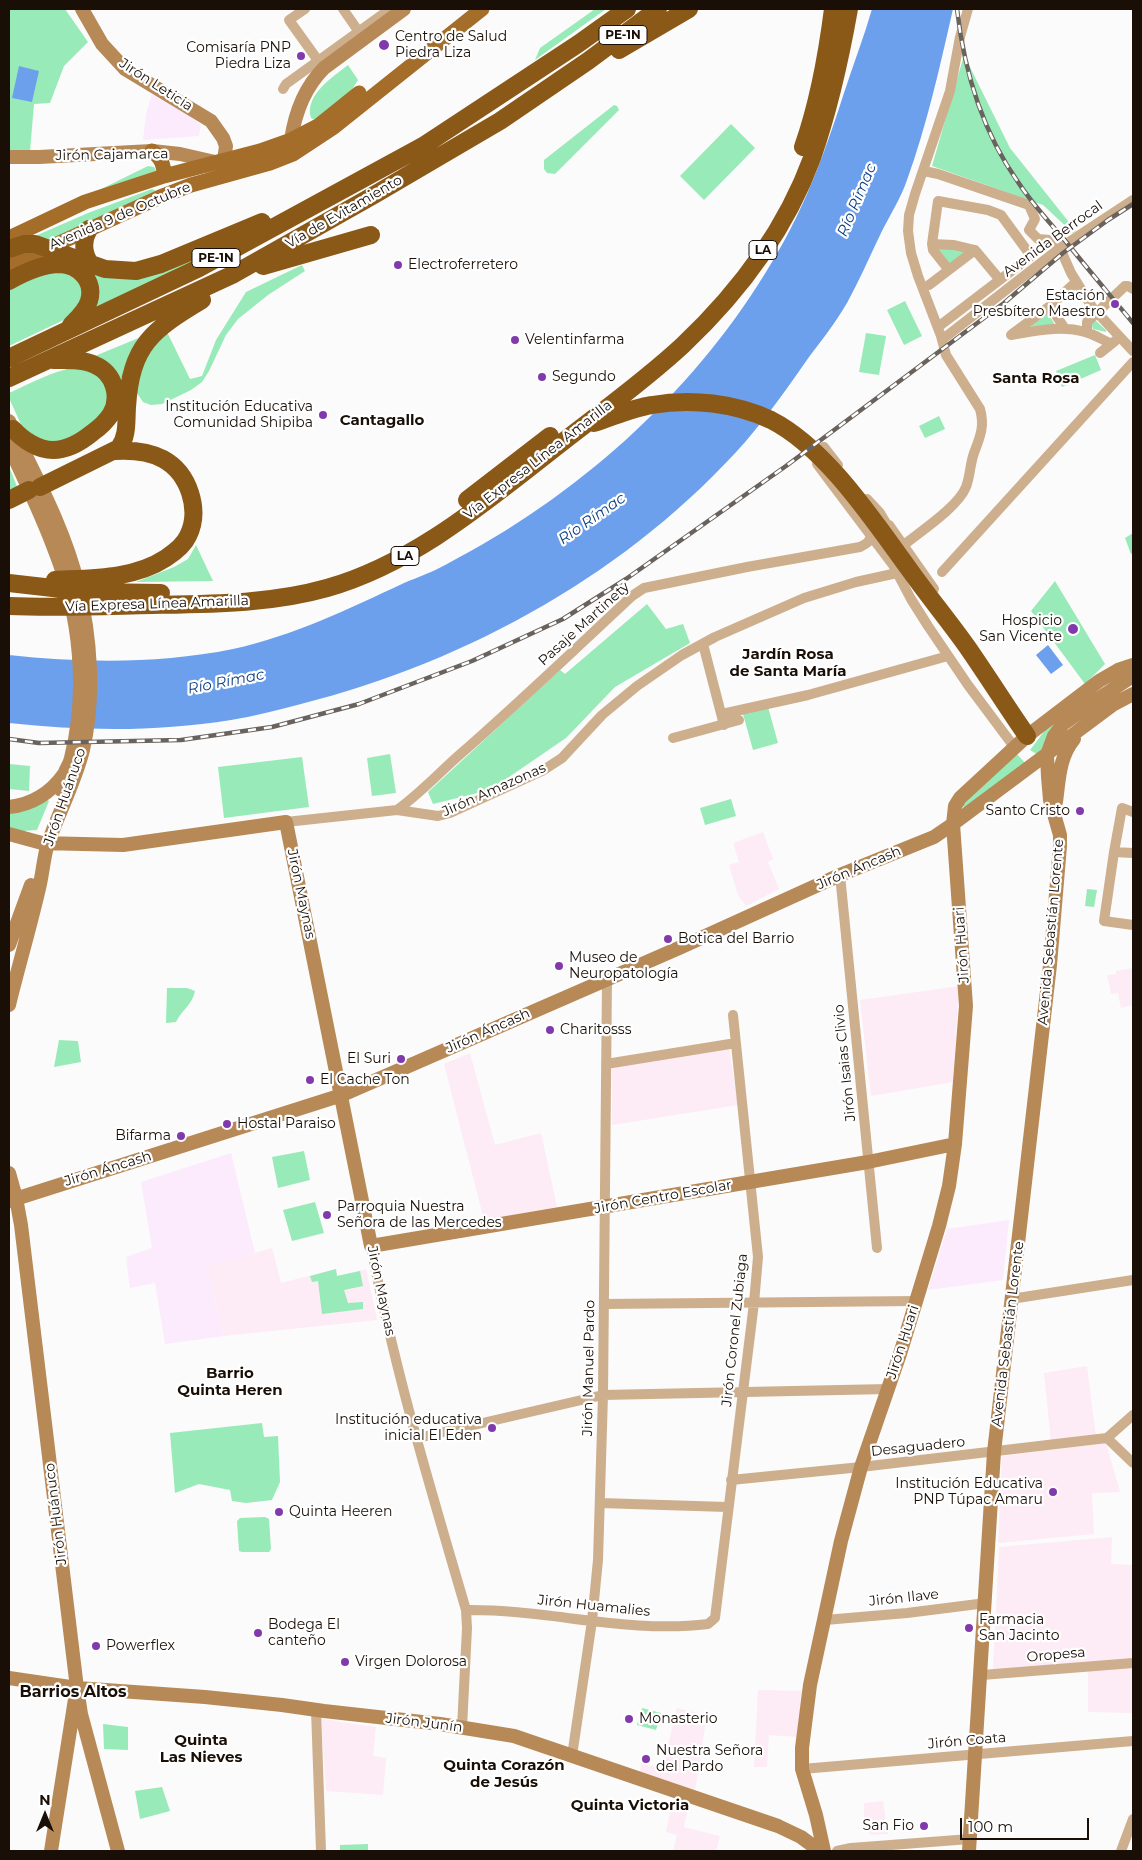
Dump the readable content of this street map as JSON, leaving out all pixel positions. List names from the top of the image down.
{
  "streets": {
    "highway": [
      "PE-1N",
      "Vía de Evitamiento",
      "LA",
      "Vía Expresa Línea Amarilla"
    ],
    "main road": ["Avenida 9 de Octubre"],
    "street": [
      "Jirón Leticia",
      "Jirón Cajamarca",
      "Avenida Berrocal",
      "Pasaje Martinety",
      "Jirón Amazonas",
      "Jirón Huánuco",
      "Jirón Áncash",
      "Jirón Maynas",
      "Avenida Sebastián Lorente",
      "Jirón Huari",
      "Jirón Isaias Clivio",
      "Jirón Centro Escolar",
      "Jirón Coronel Zubiaga",
      "Jirón Manuel Pardo",
      "Desaguadero",
      "Jirón Ilave",
      "Jirón Huamalies",
      "Oropesa",
      "Jirón Junín",
      "Jirón Coata"
    ]
  },
  "crossings": [
    ["Jirón Leticia", "Jirón Cajamarca"],
    ["Jirón Leticia", "Avenida 9 de Octubre"],
    ["Jirón Cajamarca", "Avenida 9 de Octubre"],
    ["Pasaje Martinety", "Jirón Amazonas"],
    ["Jirón Amazonas", "Jirón Huánuco"],
    ["Jirón Amazonas", "Jirón Maynas"],
    ["Jirón Huánuco", "Jirón Áncash"],
    ["Jirón Huánuco", "Jirón Junín"],
    ["Jirón Áncash", "Jirón Maynas"],
    ["Jirón Áncash", "Avenida Sebastián Lorente"],
    ["Jirón Áncash", "Jirón Huari"],
    ["Jirón Áncash", "Jirón Isaias Clivio"],
    ["Jirón Áncash", "Jirón Manuel Pardo"],
    ["Jirón Maynas", "Jirón Centro Escolar"],
    ["Jirón Maynas", "Jirón Huamalies"],
    ["Jirón Maynas", "Jirón Junín"],
    ["Avenida Sebastián Lorente", "Desaguadero"],
    ["Avenida Sebastián Lorente", "Jirón Ilave"],
    ["Avenida Sebastián Lorente", "Oropesa"],
    ["Avenida Sebastián Lorente", "Jirón Coata"],
    ["Jirón Huari", "Jirón Centro Escolar"],
    ["Jirón Huari", "Desaguadero"],
    ["Jirón Huari", "Jirón Ilave"],
    ["Jirón Huari", "Jirón Coata"],
    ["Jirón Isaias Clivio", "Jirón Centro Escolar"],
    ["Jirón Centro Escolar", "Jirón Coronel Zubiaga"],
    ["Jirón Centro Escolar", "Jirón Manuel Pardo"],
    ["Jirón Coronel Zubiaga", "Desaguadero"],
    ["Jirón Coronel Zubiaga", "Jirón Huamalies"],
    ["Jirón Manuel Pardo", "Jirón Huamalies"],
    ["Jirón Manuel Pardo", "Jirón Junín"]
  ],
  "districts": [
    "Santa Rosa",
    "Cantagallo",
    "Jardín Rosa de Santa María",
    "Barrio Quinta Heren",
    "Barrios Altos",
    "Quinta Las Nieves",
    "Quinta Corazón de Jesús",
    "Quinta Victoria"
  ],
  "water": ["Río Rímac"],
  "places": [
    "Centro de Salud Piedra Liza",
    "Comisaría PNP Piedra Liza",
    "Electroferretero",
    "Estación Presbítero Maestro",
    "Velentinfarma",
    "Segundo",
    "Institución Educativa Comunidad Shipiba",
    "Hospicio San Vicente",
    "Santo Cristo",
    "Botica del Barrio",
    "Museo de Neuropatología",
    "Charitosss",
    "El Suri",
    "El Cache Ton",
    "Hostal Paraiso",
    "Bifarma",
    "Parroquia Nuestra Señora de las Mercedes",
    "Institución educativa inicial El Eden",
    "Institución Educativa PNP Túpac Amaru",
    "Quinta Heeren",
    "Farmacia San Jacinto",
    "Bodega El canteño",
    "Powerflex",
    "Virgen Dolorosa",
    "Monasterio",
    "Nuestra Señora del Pardo",
    "San Fio"
  ],
  "scale_bar": "100 m",
  "north": "top"
}
